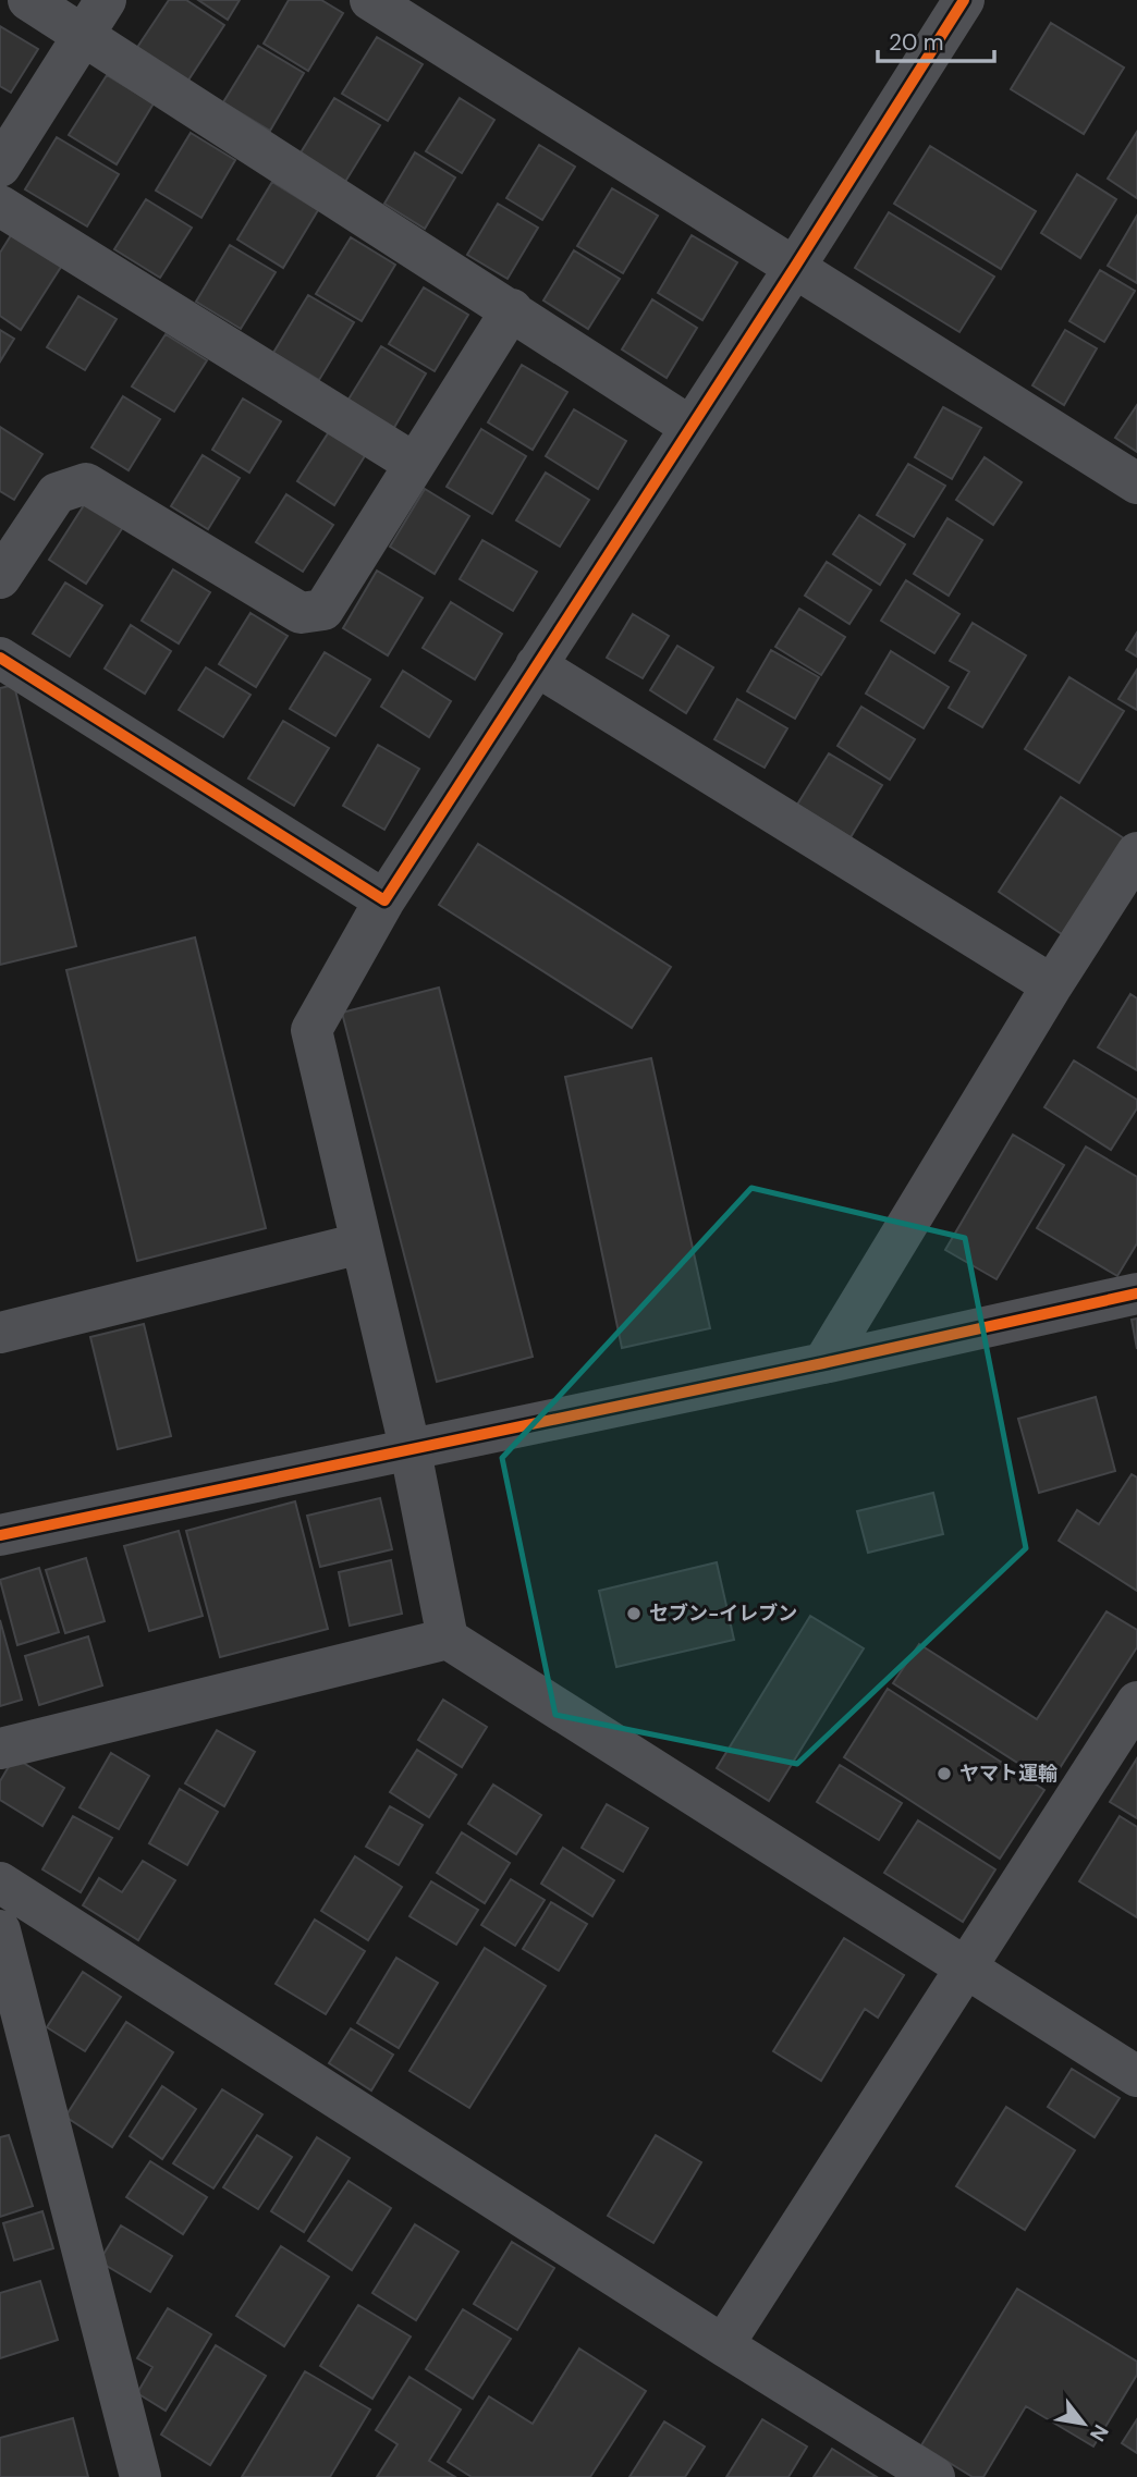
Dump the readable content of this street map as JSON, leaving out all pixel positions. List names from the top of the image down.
{
  "places": ["セブン-イレブン", "ヤマト運輸"],
  "scale_bar": "20 m",
  "north": "bottom right"
}
